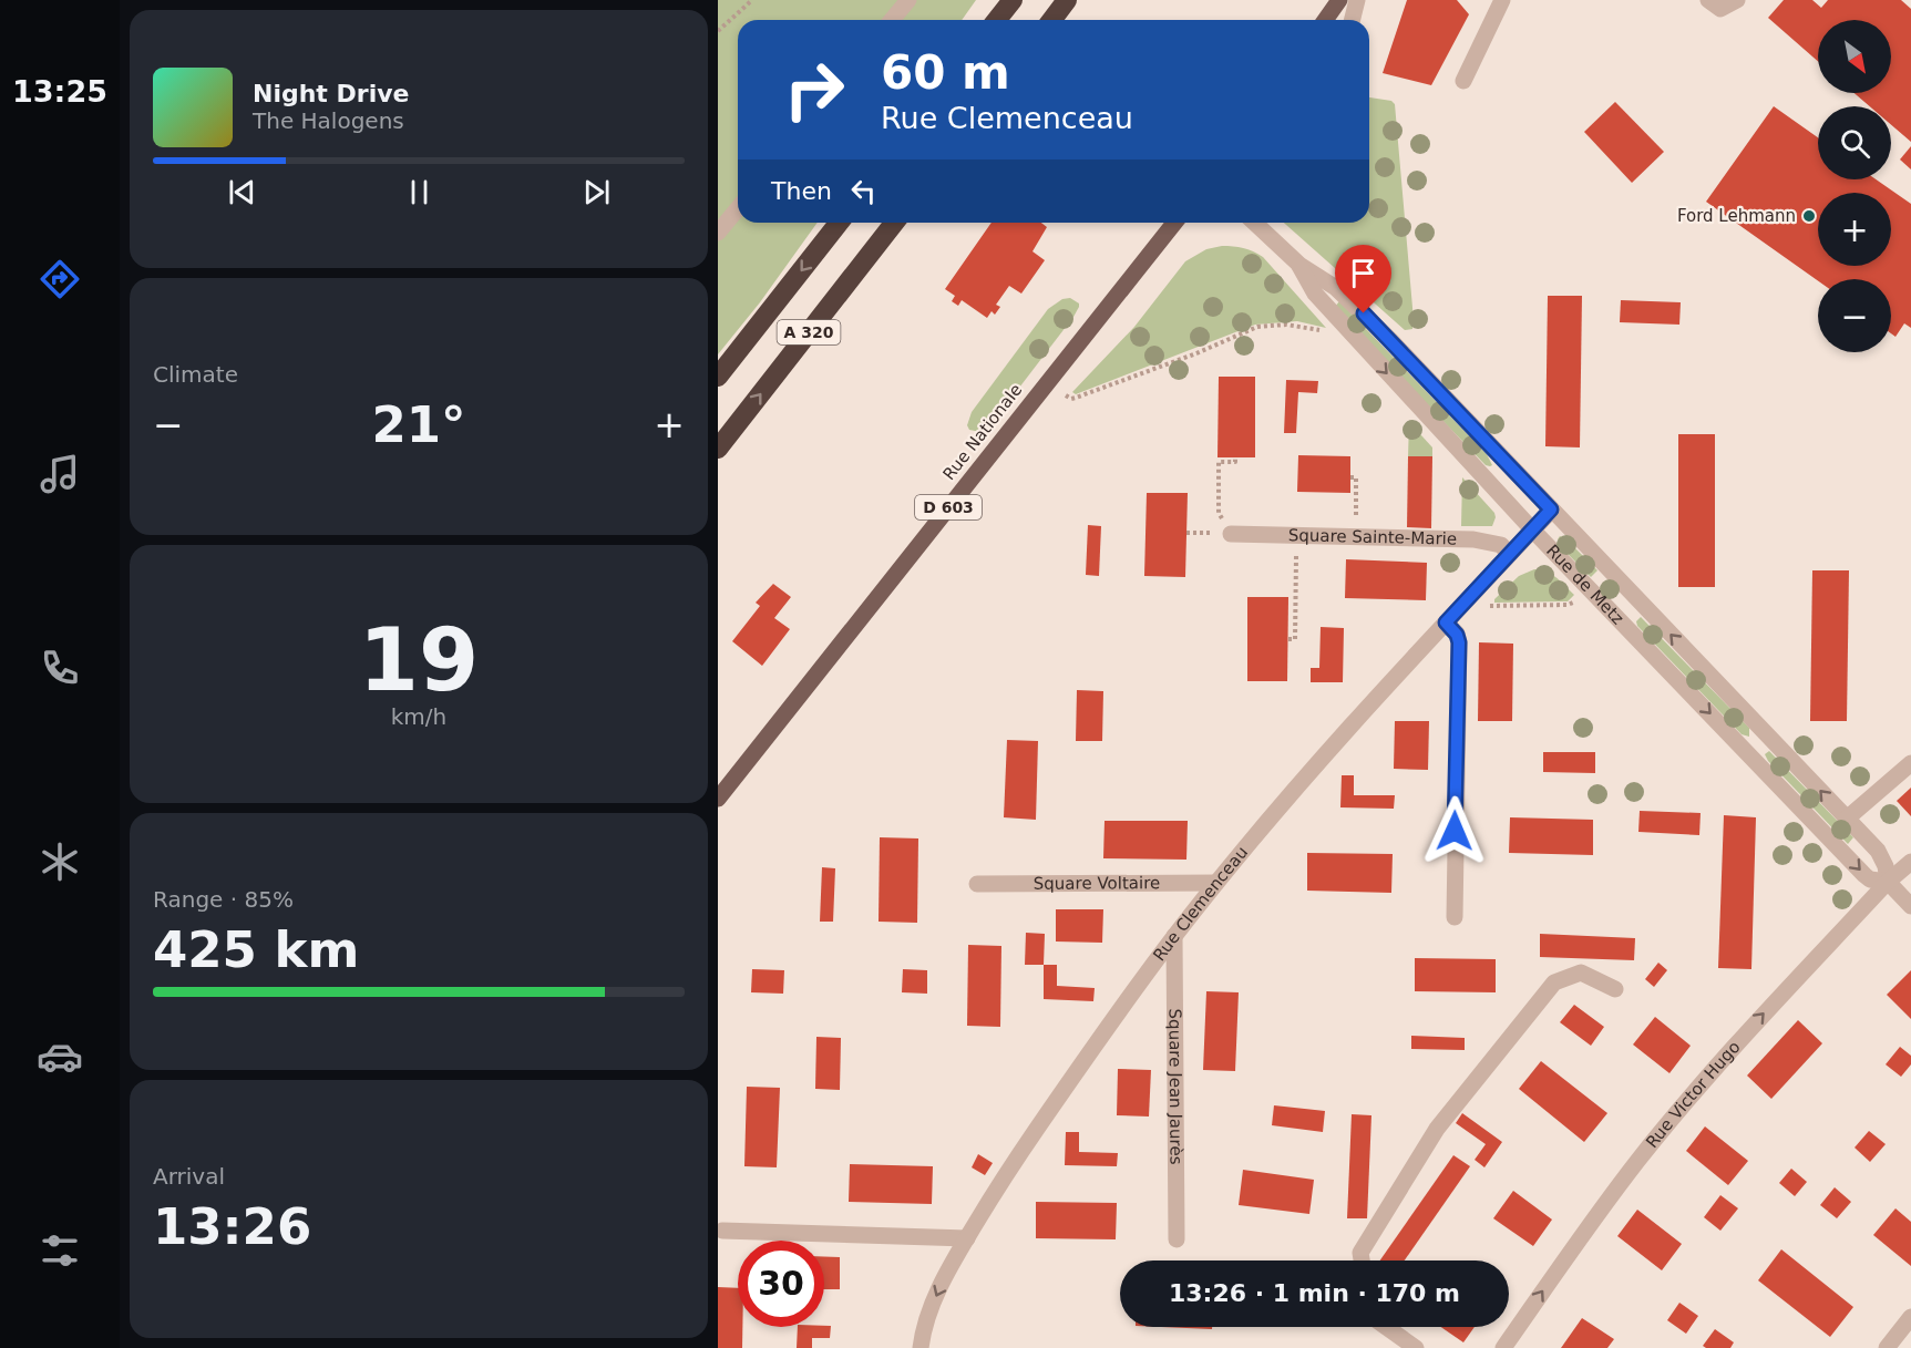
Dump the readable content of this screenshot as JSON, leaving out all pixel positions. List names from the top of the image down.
{
  "streets": {
    "highway": ["A 320"],
    "main road": ["Rue Nationale", "D 603"],
    "street": [
      "Square Sainte-Marie",
      "Rue de Metz",
      "Square Voltaire",
      "Rue Clemenceau",
      "Square Jean Jaurès",
      "Rue Victor Hugo"
    ]
  },
  "crossings": [
    ["Square Sainte-Marie", "Rue Clemenceau"],
    ["Rue de Metz", "Rue Clemenceau"],
    ["Rue de Metz", "Rue Victor Hugo"],
    ["Square Voltaire", "Rue Clemenceau"],
    ["Rue Clemenceau", "Square Jean Jaurès"]
  ],
  "one_way": ["Rue Victor Hugo"],
  "places": ["Ford Lehmann"],
  "north": "bottom right",
  "page": {
    "tabs": "13:25",
    "map_buttons": ["+", "−"],
    "turn": ["60 m", "Rue Clemenceau"],
    "song": ["Night Drive", "The Halogens"],
    "then": "Then",
    "tile": [
      "Climate",
      ["19", "km/h"],
      ["Range · 85%", "425 km"],
      ["Arrival", "13:26"]
    ],
    "heat": ["−", "21°", "+"],
    "limit": "30",
    "trip": "13:26 · 1 min · 170 m"
  }
}
